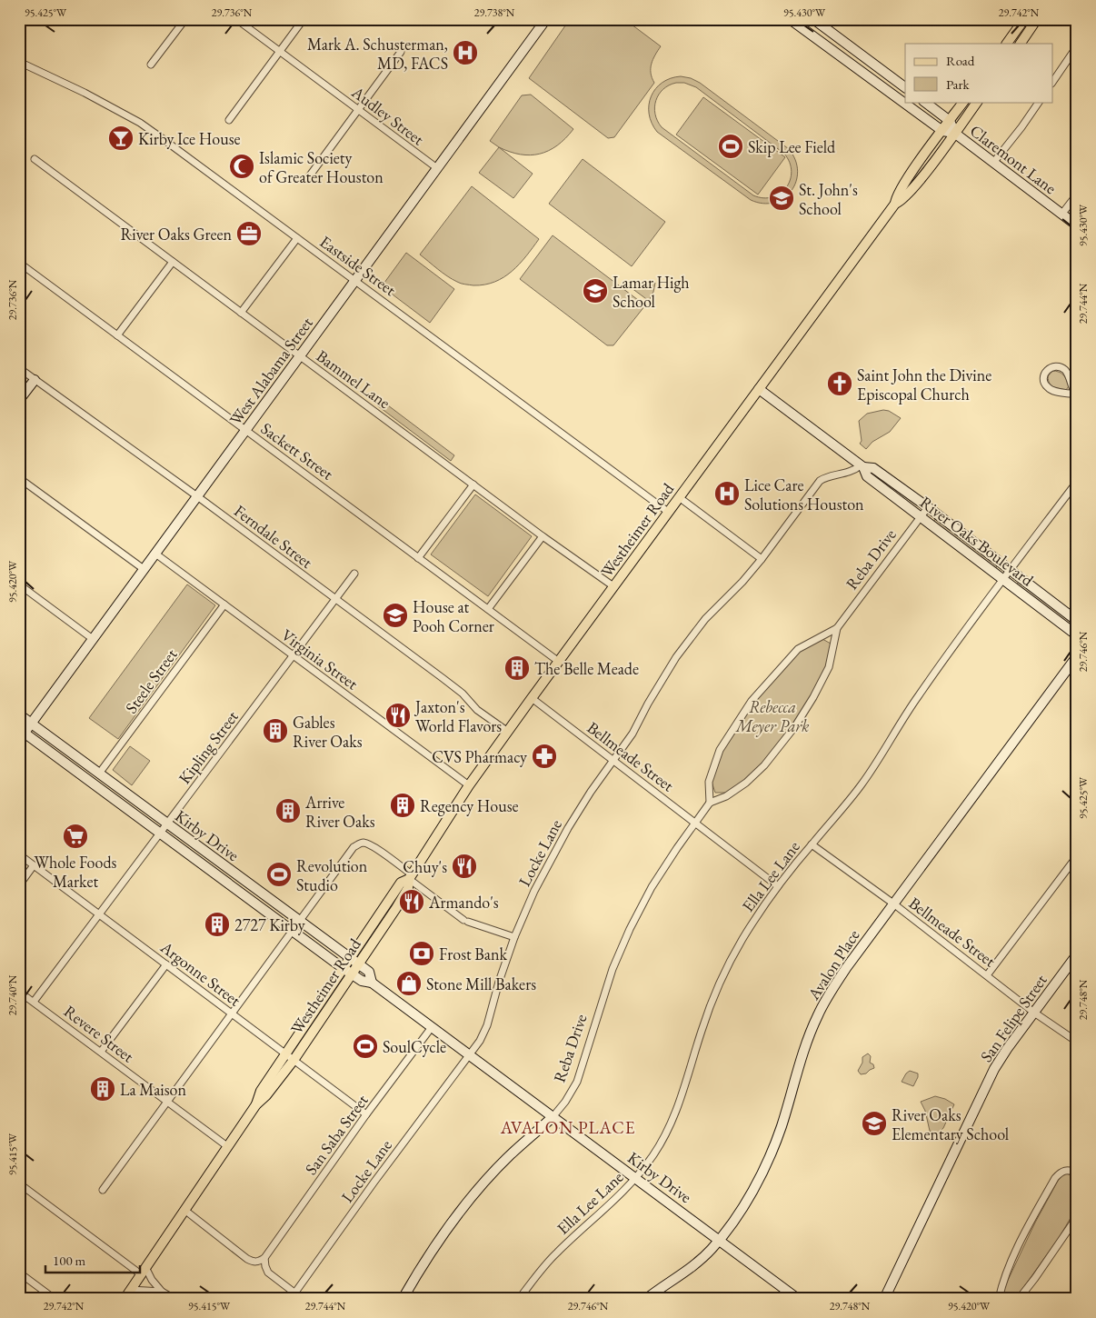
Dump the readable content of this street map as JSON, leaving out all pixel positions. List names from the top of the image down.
{
  "streets": {
    "main road": ["Westheimer Road"],
    "street": [
      "Audley Street",
      "Claremont Lane",
      "Eastside Street",
      "West Alabama Street",
      "Bammel Lane",
      "Sackett Street",
      "Ferndale Street",
      "River Oaks Boulevard",
      "Reba Drive",
      "Virginia Street",
      "Steele Street",
      "Kipling Street",
      "Bellmeade Street",
      "Kirby Drive",
      "Locke Lane",
      "Ella Lee Lane",
      "Avalon Place",
      "Argonne Street",
      "San Felipe Street",
      "Revere Street",
      "San Saba Street"
    ]
  },
  "crossings": [
    ["Audley Street", "West Alabama Street"],
    ["Claremont Lane", "Westheimer Road"],
    ["Eastside Street", "West Alabama Street"],
    ["Eastside Street", "Westheimer Road"],
    ["West Alabama Street", "Bammel Lane"],
    ["West Alabama Street", "Sackett Street"],
    ["West Alabama Street", "Ferndale Street"],
    ["West Alabama Street", "Virginia Street"],
    ["West Alabama Street", "Kirby Drive"],
    ["Bammel Lane", "Westheimer Road"],
    ["Sackett Street", "Westheimer Road"],
    ["Westheimer Road", "Ferndale Street"],
    ["Westheimer Road", "River Oaks Boulevard"],
    ["Westheimer Road", "Virginia Street"],
    ["Westheimer Road", "Bellmeade Street"],
    ["Westheimer Road", "Kirby Drive"],
    ["Westheimer Road", "Argonne Street"],
    ["Westheimer Road", "Revere Street"],
    ["Ferndale Street", "Kipling Street"],
    ["River Oaks Boulevard", "Reba Drive"],
    ["River Oaks Boulevard", "Locke Lane"],
    ["River Oaks Boulevard", "Ella Lee Lane"],
    ["Reba Drive", "Bellmeade Street"],
    ["Reba Drive", "Kirby Drive"],
    ["Virginia Street", "Steele Street"],
    ["Virginia Street", "Kipling Street"],
    ["Steele Street", "Kirby Drive"],
    ["Kipling Street", "Kirby Drive"],
    ["Kipling Street", "Argonne Street"],
    ["Kipling Street", "Revere Street"],
    ["Bellmeade Street", "Locke Lane"],
    ["Bellmeade Street", "Ella Lee Lane"],
    ["Bellmeade Street", "Avalon Place"],
    ["Bellmeade Street", "San Felipe Street"],
    ["Kirby Drive", "Locke Lane"],
    ["Kirby Drive", "Ella Lee Lane"],
    ["Kirby Drive", "Avalon Place"],
    ["Kirby Drive", "San Saba Street"],
    ["Argonne Street", "San Saba Street"]
  ],
  "districts": ["AVALON PLACE"],
  "parks": ["Rebecca Meyer Park"],
  "places": {
    "hospital": ["Mark A. Schusterman, MD, FACS", "Lice Care Solutions Houston"],
    "bar": ["Kirby Ice House"],
    "sports": ["Skip Lee Field", "Revolution Studio", "SoulCycle"],
    "mosque": ["Islamic Society of Greater Houston"],
    "school or university": [
      "St. John's School",
      "Lamar High School",
      "House at Pooh Corner",
      "River Oaks Elementary School"
    ],
    "office": ["River Oaks Green"],
    "church": ["Saint John the Divine Episcopal Church"],
    "building": [
      "The Belle Meade",
      "Gables River Oaks",
      "Regency House",
      "Arrive River Oaks",
      "2727 Kirby",
      "La Maison"
    ],
    "restaurant": ["Jaxton's World Flavors", "Chuy's", "Armando's"],
    "pharmacy": ["CVS Pharmacy"],
    "supermarket": ["Whole Foods Market"],
    "bank": ["Frost Bank"],
    "shop": ["Stone Mill Bakers"]
  },
  "legend": ["Road", "Park"],
  "scale_bar": "100 m",
  "coordinates": [
    "95.425°W",
    "29.736°N",
    "29.738°N",
    "95.430°W",
    "29.742°N",
    "29.744°N",
    "95.420°W",
    "29.746°N",
    "29.740°N",
    "29.748°N",
    "95.415°W"
  ]
}
